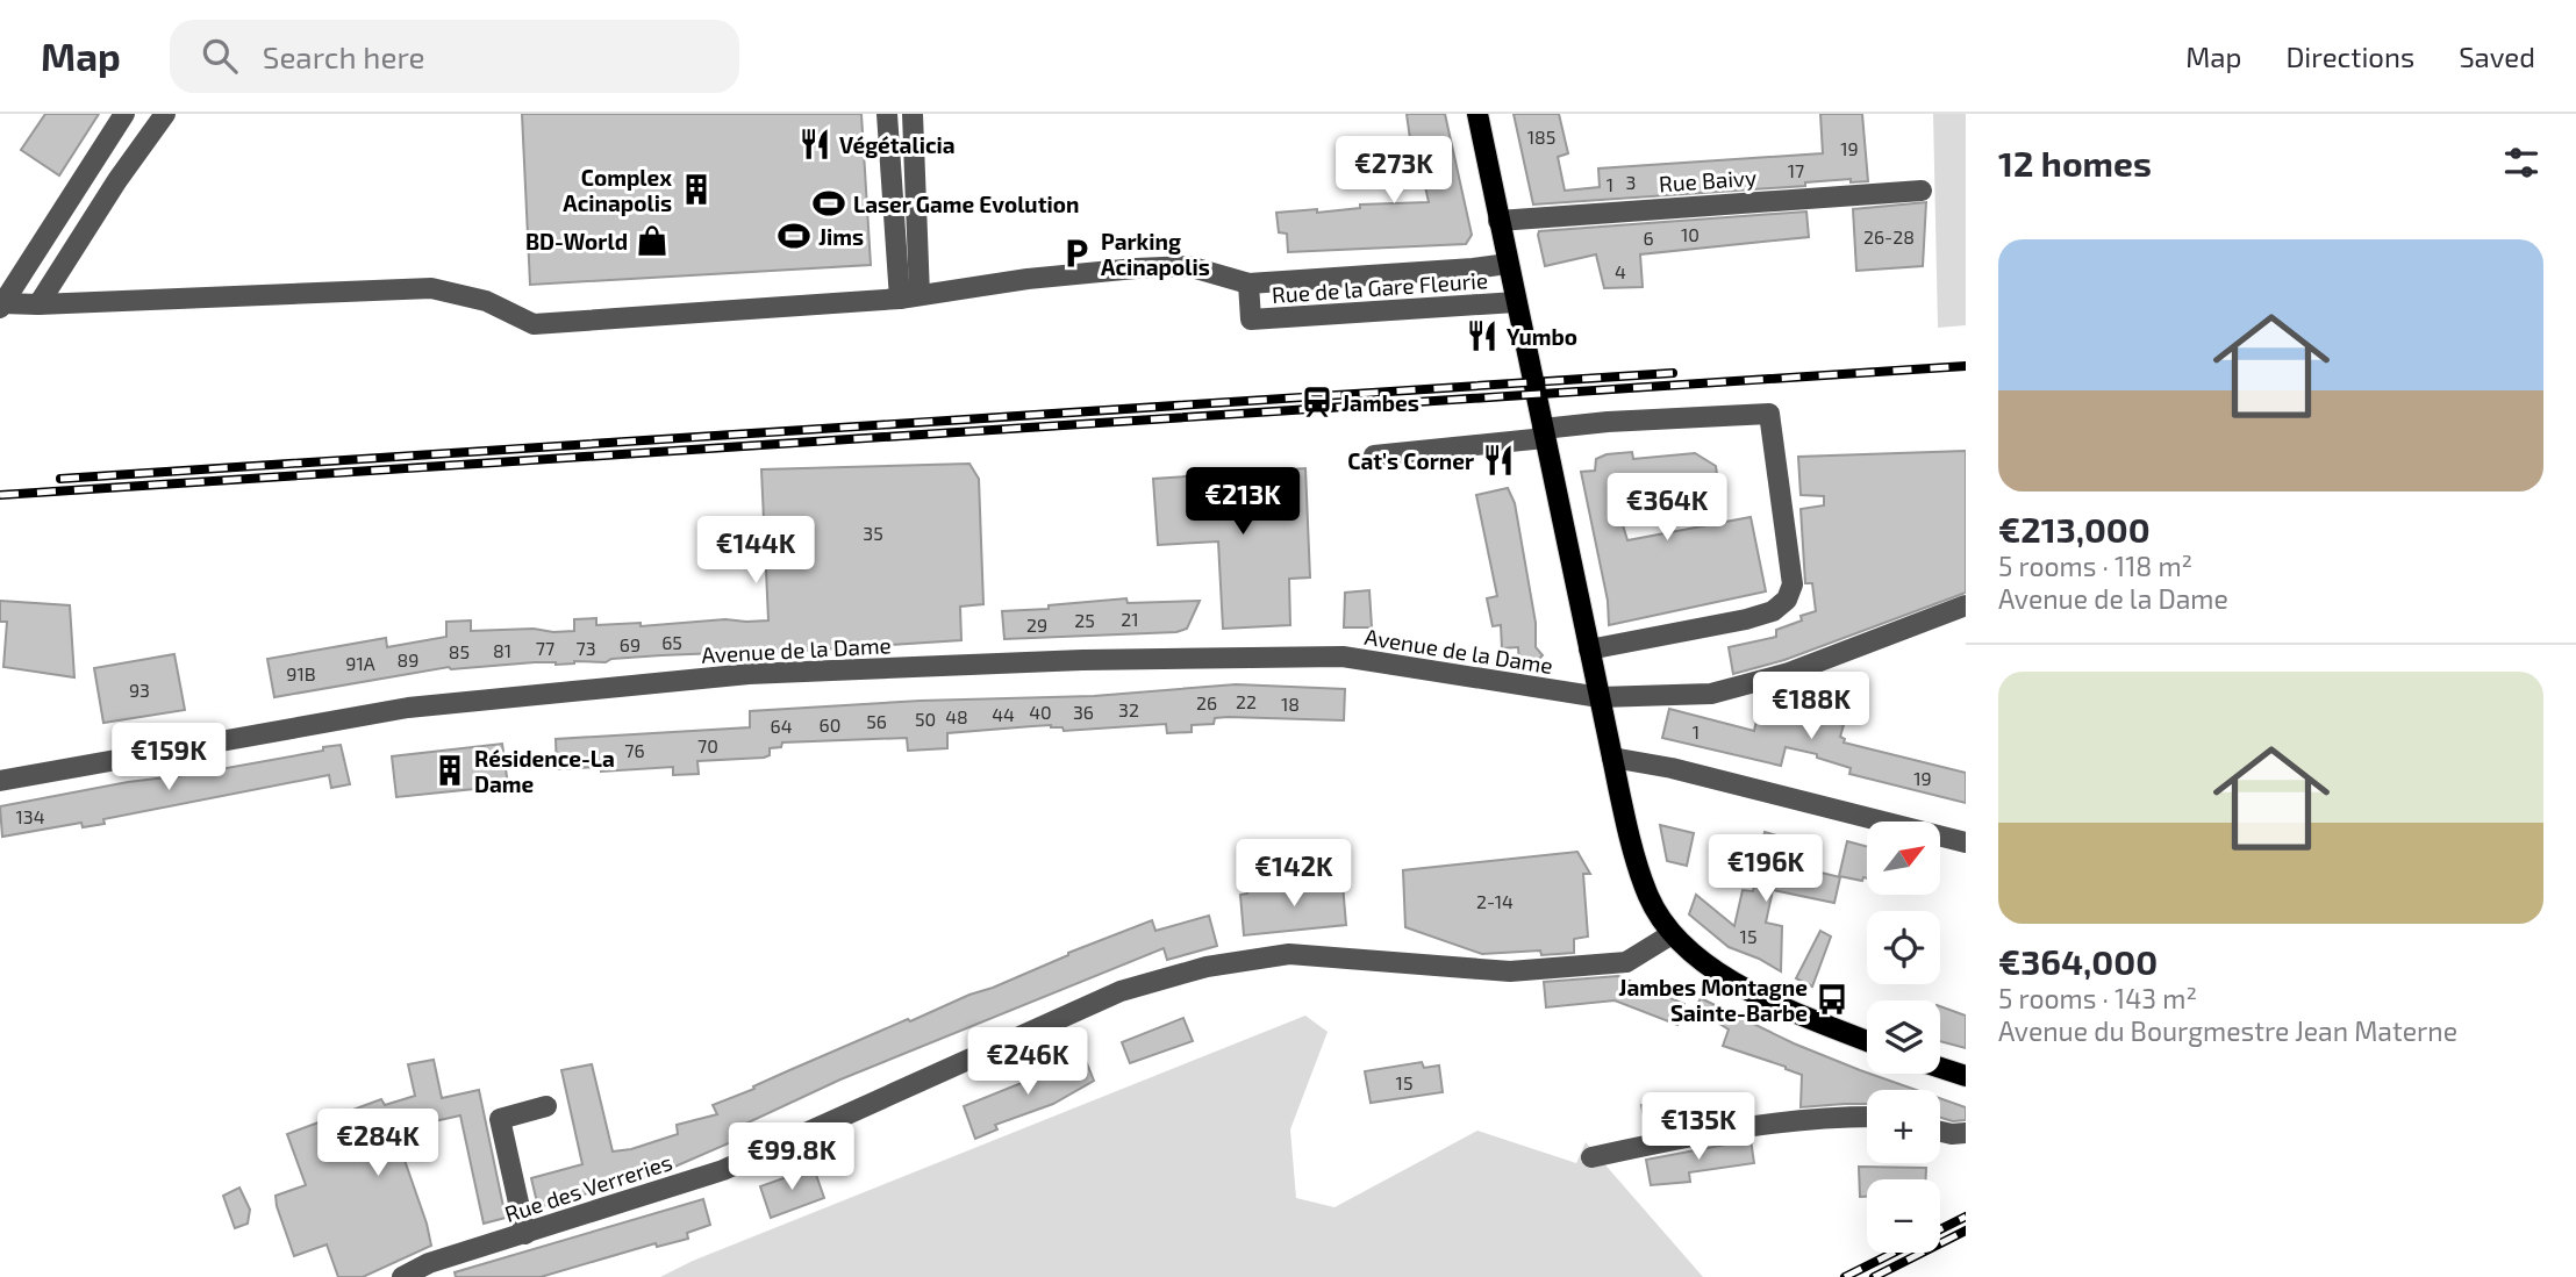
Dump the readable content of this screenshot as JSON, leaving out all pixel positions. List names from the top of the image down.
{
  "streets": {
    "street": [
      "Rue Baivy",
      "Rue de la Gare Fleurie",
      "Avenue de la Dame",
      "Rue des Verreries"
    ]
  },
  "places": {
    "restaurant": ["Végétalicia", "Yumbo", "Cat's Corner"],
    "building": ["Complex Acinapolis", "Résidence-La Dame"],
    "sports": ["Laser Game Evolution", "Jims"],
    "shop": ["BD-World"],
    "parking": ["Parking Acinapolis"],
    "station": ["Jambes"],
    "bus stop": ["Jambes Montagne Sainte-Barbe"]
  },
  "house_numbers": [
    "185",
    "19",
    "17",
    "3",
    "1",
    "10",
    "26-28",
    "6",
    "4",
    "35",
    "21",
    "25",
    "29",
    "65",
    "69",
    "77",
    "73",
    "81",
    "85",
    "89",
    "91A",
    "91B",
    "93",
    "22",
    "26",
    "18",
    "32",
    "40",
    "36",
    "44",
    "48",
    "50",
    "56",
    "60",
    "64",
    "1",
    "70",
    "76",
    "19",
    "134",
    "2-14",
    "15",
    "15"
  ],
  "north": "top right",
  "page": {
    "header": "Map",
    "search": "Search here",
    "nav": ["Map", "Directions", "Saved"],
    "heading": "12 homes",
    "price": [
      "€273K",
      "€213K",
      "€364K",
      "€144K",
      "€188K",
      "€159K",
      "€196K",
      "€142K",
      "€246K",
      "€135K",
      "€284K",
      "€99.8K"
    ],
    "list": [
      {
        "name": "€213,000",
        "note": "5 rooms · 118 m² · Avenue de la Dame"
      },
      {
        "name": "€364,000",
        "note": "5 rooms · 143 m² · Avenue du Bourgmestre Jean Materne"
      }
    ],
    "map_buttons": ["+", "−"]
  }
}
